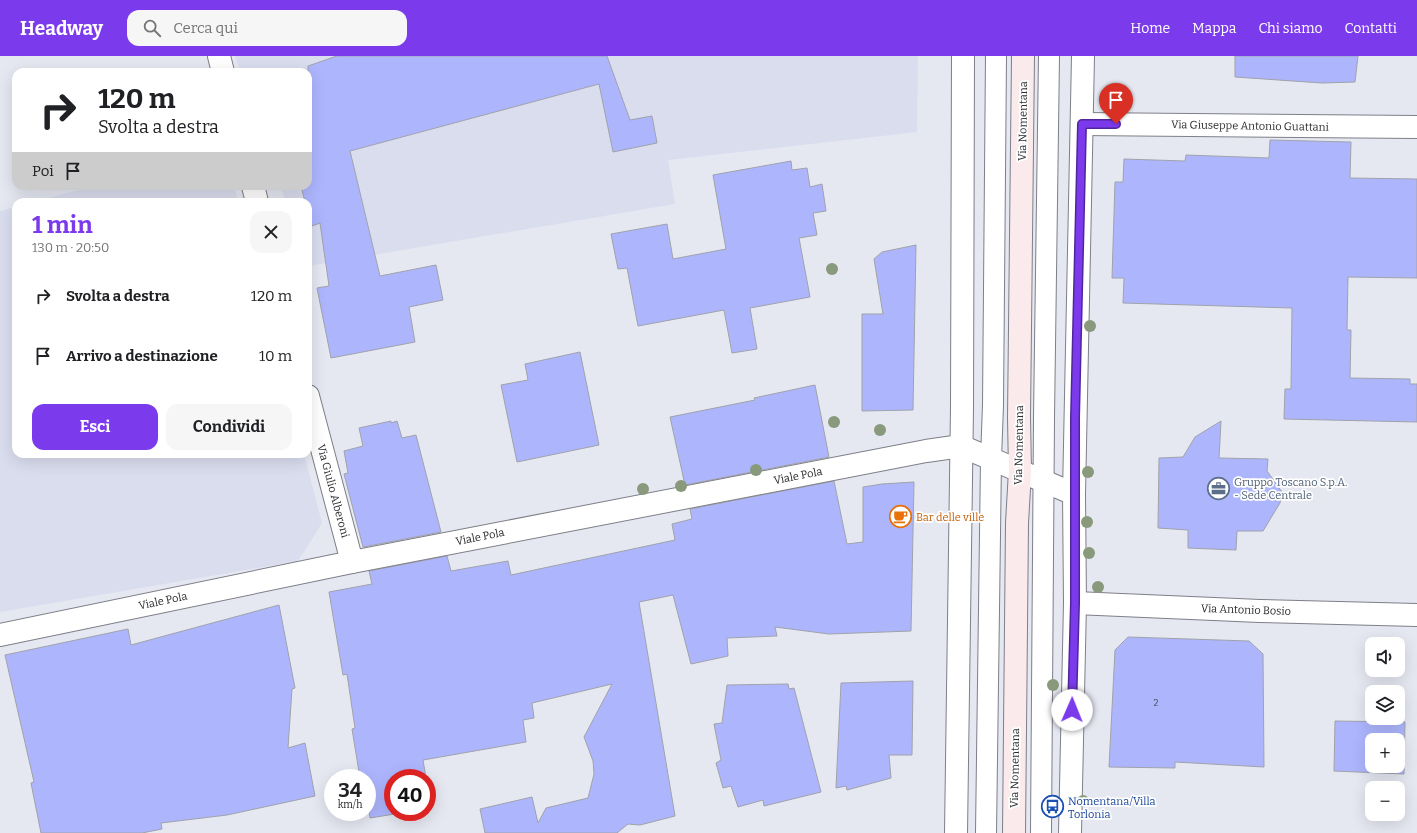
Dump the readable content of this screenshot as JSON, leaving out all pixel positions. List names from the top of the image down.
{
  "streets": {
    "main road": ["Via Nomentana"],
    "street": [
      "Via Giuseppe Antonio Guattani",
      "Viale Pola",
      "Via Giulio Alberoni",
      "Via Antonio Bosio"
    ]
  },
  "crossings": [
    ["Viale Pola", "Via Giulio Alberoni"]
  ],
  "places": {
    "office": ["Gruppo Toscano S.p.A. - Sede Centrale"],
    "cafe": ["Bar delle ville"],
    "bus stop": ["Nomentana/Villa Torlonia"]
  },
  "house_numbers": ["2"],
  "page": {
    "header": "Headway",
    "search": "Cerca qui",
    "nav": [
      "Home",
      "Mappa",
      "Chi siamo",
      "Contatti"
    ],
    "turn": ["120 m", "Svolta a destra"],
    "then": "Poi",
    "heading": ["1 min", "130 m · 20:50"],
    "list": [
      {
        "name": "Svolta a destra",
        "value": "120 m"
      },
      {
        "name": "Arrivo a destinazione",
        "value": "10 m"
      }
    ],
    "buttons": ["Esci", "Condividi"],
    "map_buttons": ["+", "−"],
    "speed": "34 km/h",
    "limit": "40"
  }
}
